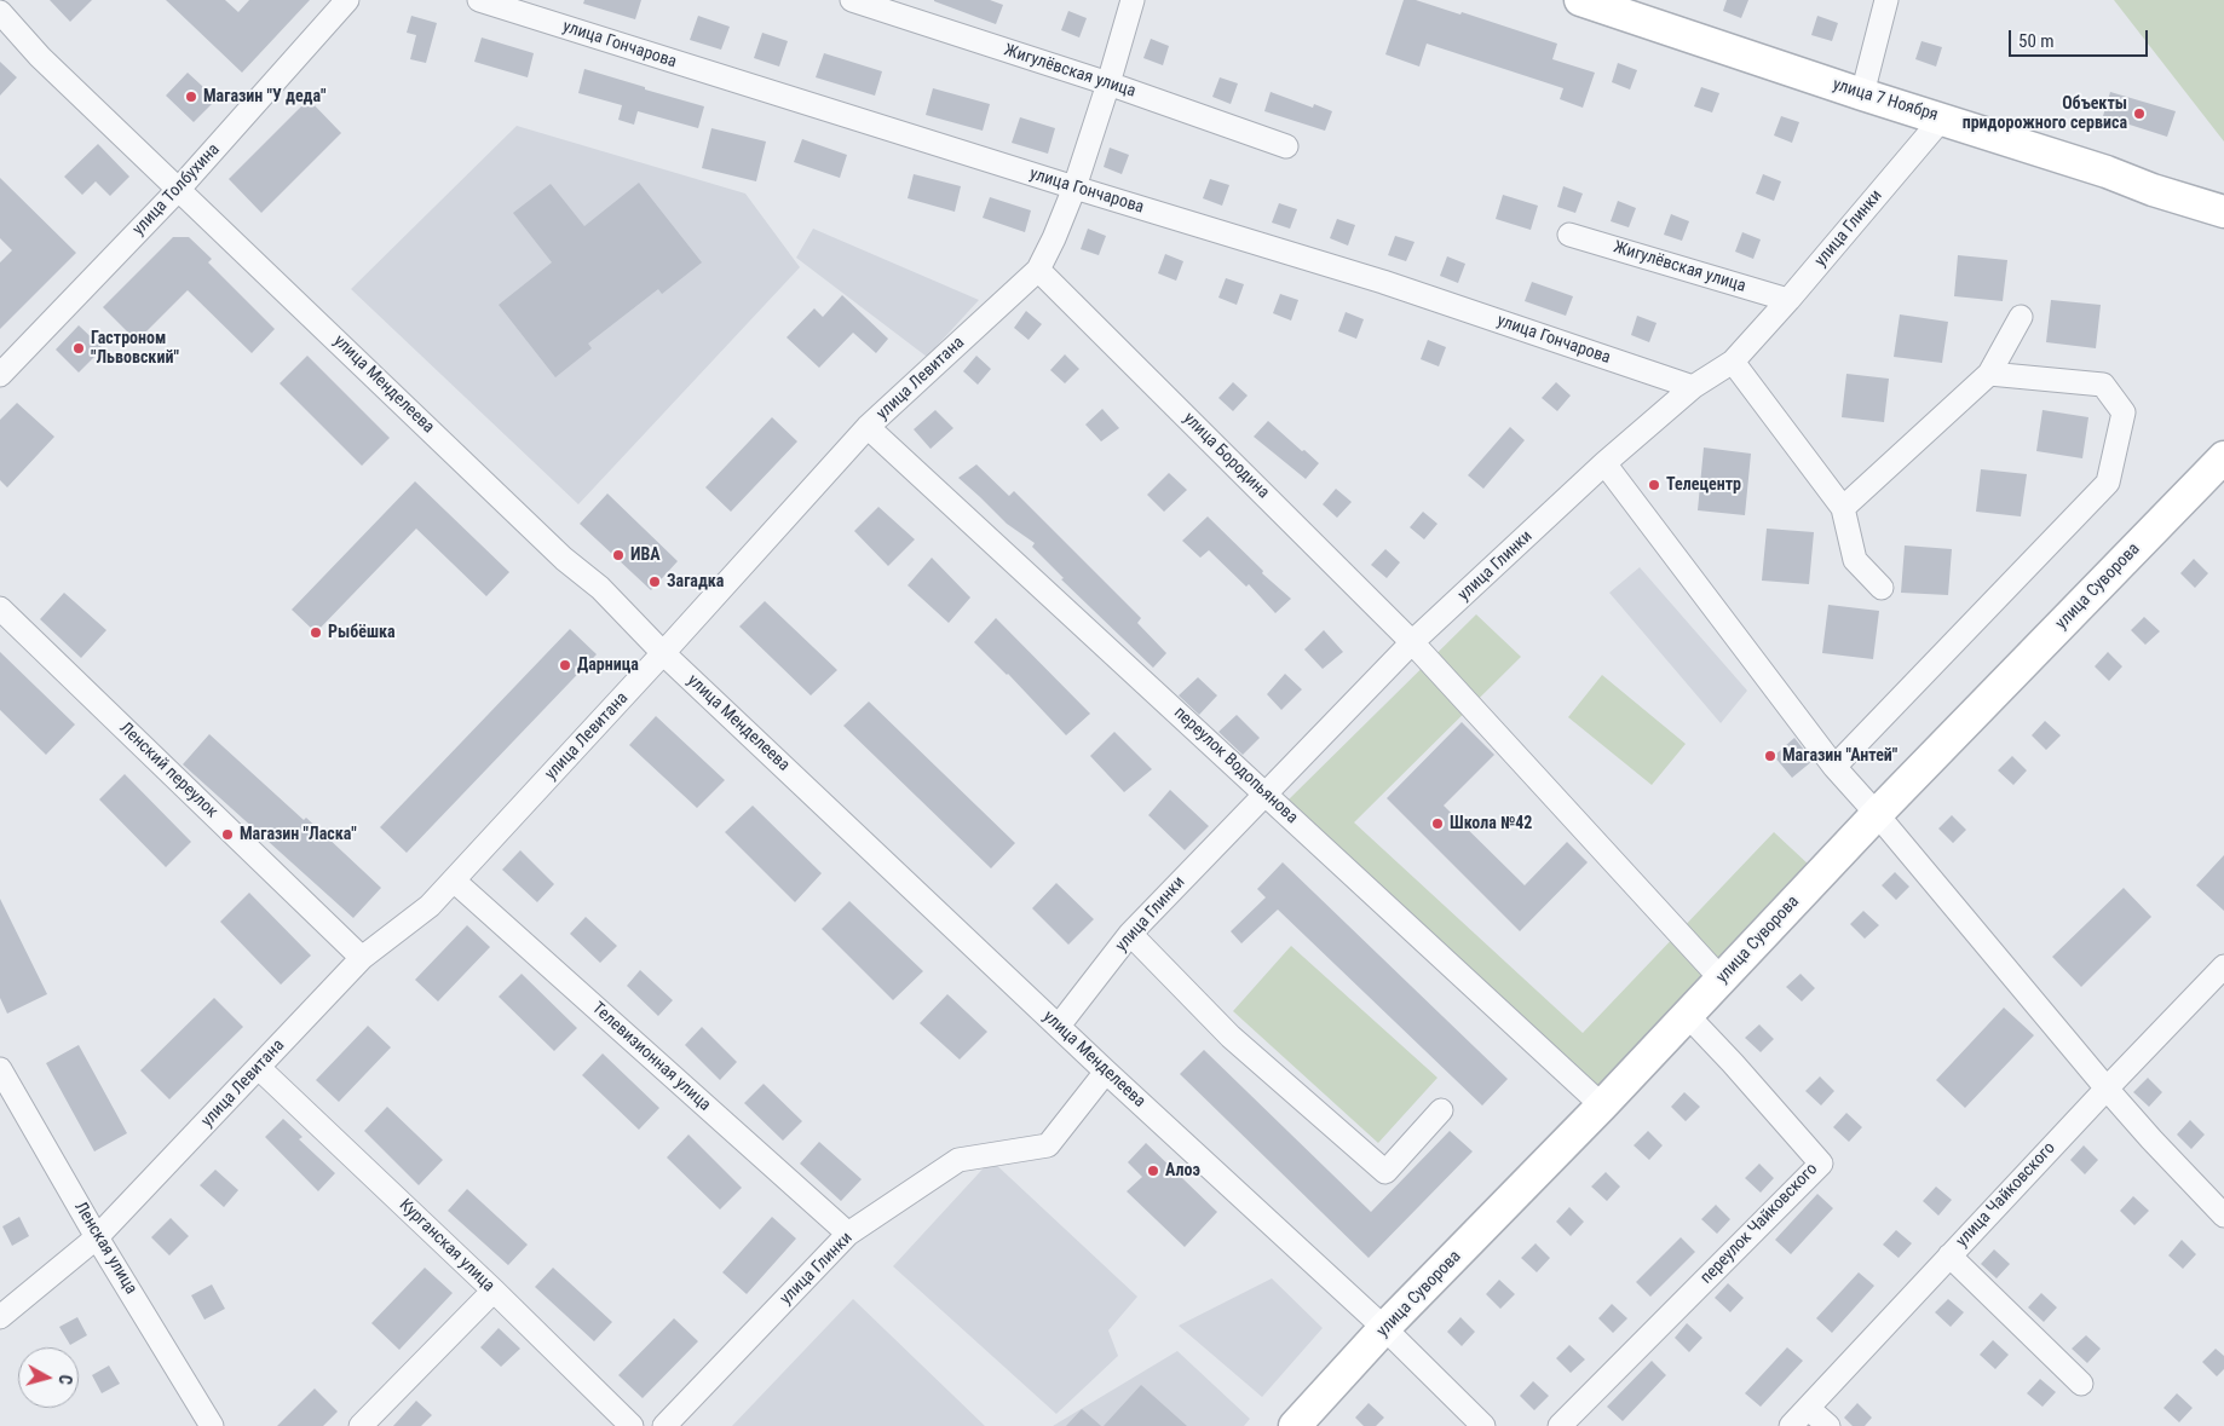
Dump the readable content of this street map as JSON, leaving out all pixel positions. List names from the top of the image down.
{
  "streets": {
    "street": [
      "улица Гончарова",
      "Жигулёвская улица",
      "улица 7 Ноября",
      "улица Толбухина",
      "улица Глинки",
      "улица Левитана",
      "улица Менделеева",
      "улица Бородина",
      "улица Суворова",
      "переулок Водопьянова",
      "Ленский переулок",
      "Телевизионная улица",
      "улица Чайковского",
      "переулок Чайковского",
      "Курганская улица",
      "Ленская улица"
    ]
  },
  "crossings": [
    ["улица Гончарова", "улица Глинки"],
    ["улица Гончарова", "улица Левитана"],
    ["Жигулёвская улица", "улица Глинки"],
    ["Жигулёвская улица", "улица Левитана"],
    ["улица 7 Ноября", "улица Глинки"],
    ["улица Толбухина", "улица Менделеева"],
    ["улица Глинки", "улица Менделеева"],
    ["улица Глинки", "улица Бородина"],
    ["улица Глинки", "переулок Водопьянова"],
    ["улица Глинки", "Телевизионная улица"],
    ["улица Левитана", "улица Менделеева"],
    ["улица Левитана", "улица Бородина"],
    ["улица Левитана", "переулок Водопьянова"],
    ["улица Левитана", "Ленский переулок"],
    ["улица Левитана", "Телевизионная улица"],
    ["улица Левитана", "Курганская улица"],
    ["улица Левитана", "Ленская улица"],
    ["улица Менделеева", "улица Суворова"],
    ["улица Бородина", "улица Суворова"],
    ["улица Суворова", "переулок Водопьянова"],
    ["улица Суворова", "переулок Чайковского"]
  ],
  "places": [
    "Магазин \"У деда\"",
    "Объекты придорожного сервиса",
    "Гастроном \"Львовский\"",
    "Телецентр",
    "ИВА",
    "Загадка",
    "Рыбёшка",
    "Дарница",
    "Магазин \"Антей\"",
    "Школа №42",
    "Магазин \"Ласка\"",
    "Алоэ"
  ],
  "scale_bar": "50 m",
  "north": "right"
}
